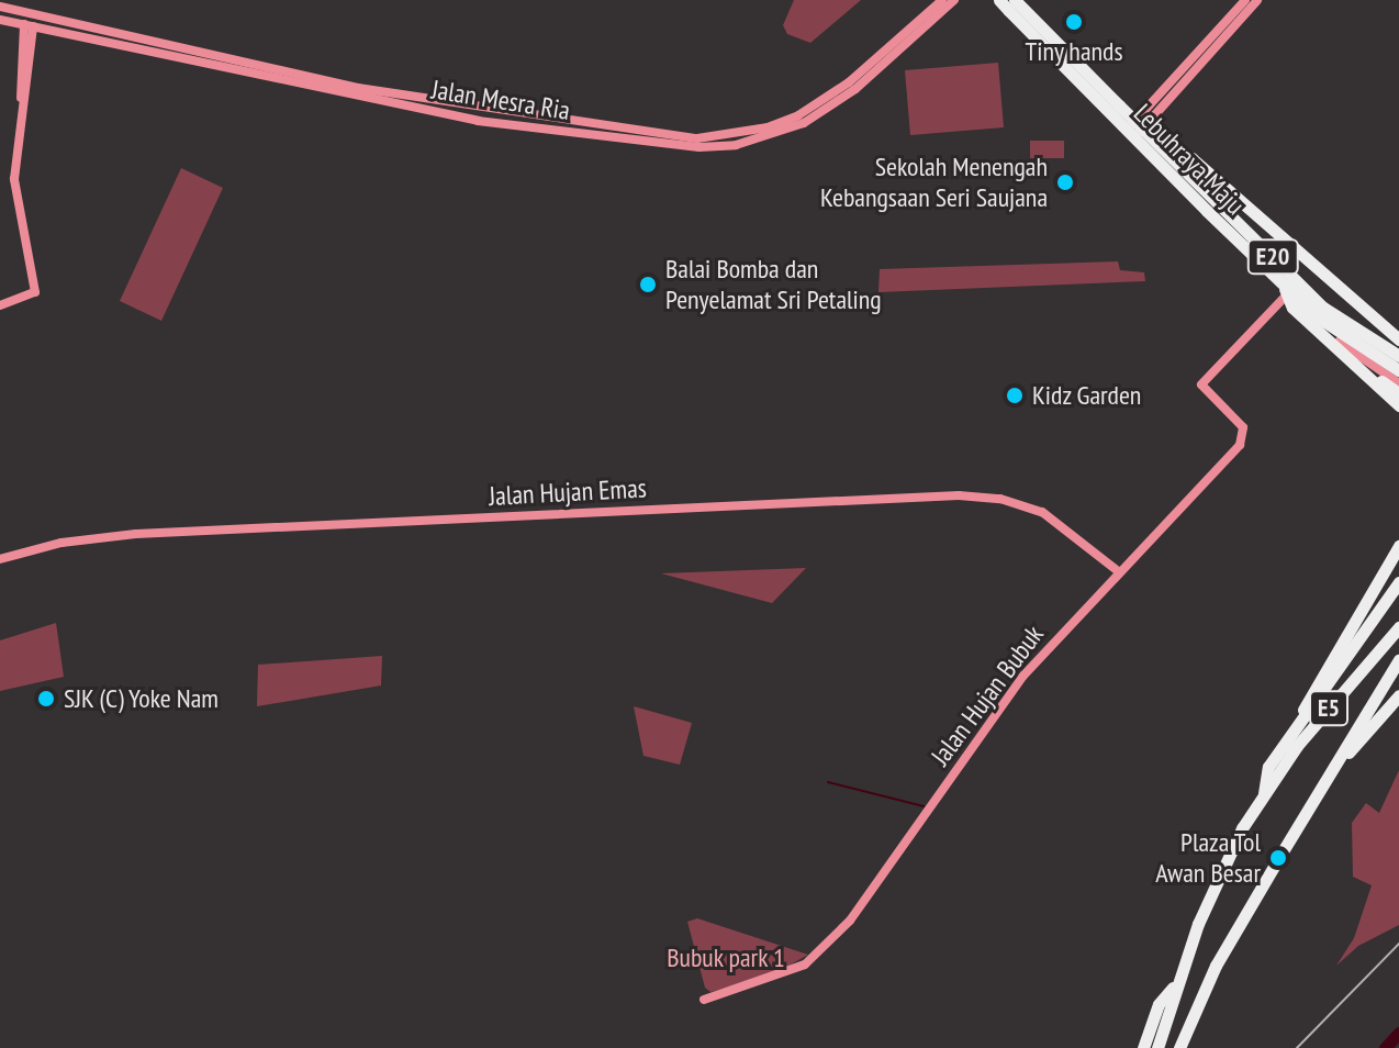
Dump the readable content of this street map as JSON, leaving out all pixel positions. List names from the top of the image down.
{
  "streets": {
    "highway": ["Lebuhraya Maju", "E20", "E5"],
    "main road": ["Jalan Mesra Ria", "Jalan Hujan Emas", "Jalan Hujan Bubuk"]
  },
  "crossings": [
    ["Lebuhraya Maju", "Jalan Hujan Bubuk"],
    ["Jalan Hujan Emas", "Jalan Hujan Bubuk"]
  ],
  "parks": ["Bubuk park 1"],
  "places": [
    "Tiny hands",
    "Sekolah Menengah Kebangsaan Seri Saujana",
    "Balai Bomba dan Penyelamat Sri Petaling",
    "Kidz Garden",
    "SJK (C) Yoke Nam",
    "Plaza Tol Awan Besar"
  ]
}
